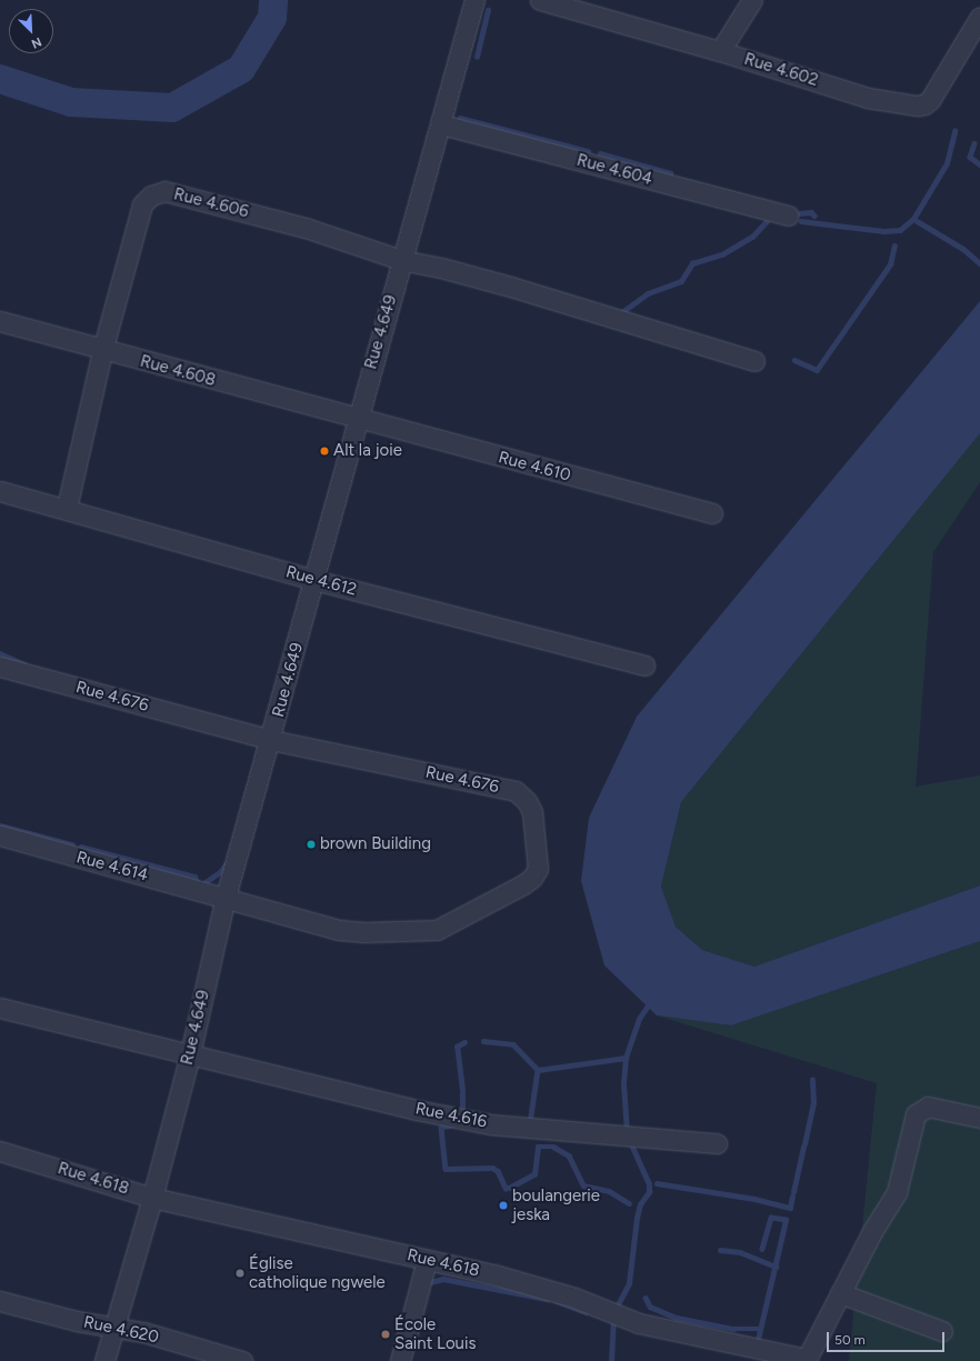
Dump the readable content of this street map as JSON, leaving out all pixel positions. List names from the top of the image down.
{
  "streets": {
    "street": [
      "Rue 4.602",
      "Rue 4.604",
      "Rue 4.606",
      "Rue 4.649",
      "Rue 4.608",
      "Rue 4.610",
      "Rue 4.612",
      "Rue 4.676",
      "Rue 4.614",
      "Rue 4.616",
      "Rue 4.618",
      "Rue 4.620"
    ]
  },
  "crossings": [
    ["Rue 4.604", "Rue 4.649"],
    ["Rue 4.606", "Rue 4.649"],
    ["Rue 4.606", "Rue 4.608"],
    ["Rue 4.606", "Rue 4.612"],
    ["Rue 4.649", "Rue 4.608"],
    ["Rue 4.649", "Rue 4.610"],
    ["Rue 4.649", "Rue 4.612"],
    ["Rue 4.649", "Rue 4.676"],
    ["Rue 4.649", "Rue 4.614"],
    ["Rue 4.649", "Rue 4.616"],
    ["Rue 4.649", "Rue 4.618"],
    ["Rue 4.649", "Rue 4.620"],
    ["Rue 4.608", "Rue 4.610"],
    ["Rue 4.676", "Rue 4.614"]
  ],
  "places": [
    "Alt la joie",
    "brown Building",
    "boulangerie jeska",
    "Église catholique ngwele",
    "École Saint Louis"
  ],
  "scale_bar": "50 m",
  "north": "bottom right"
}
